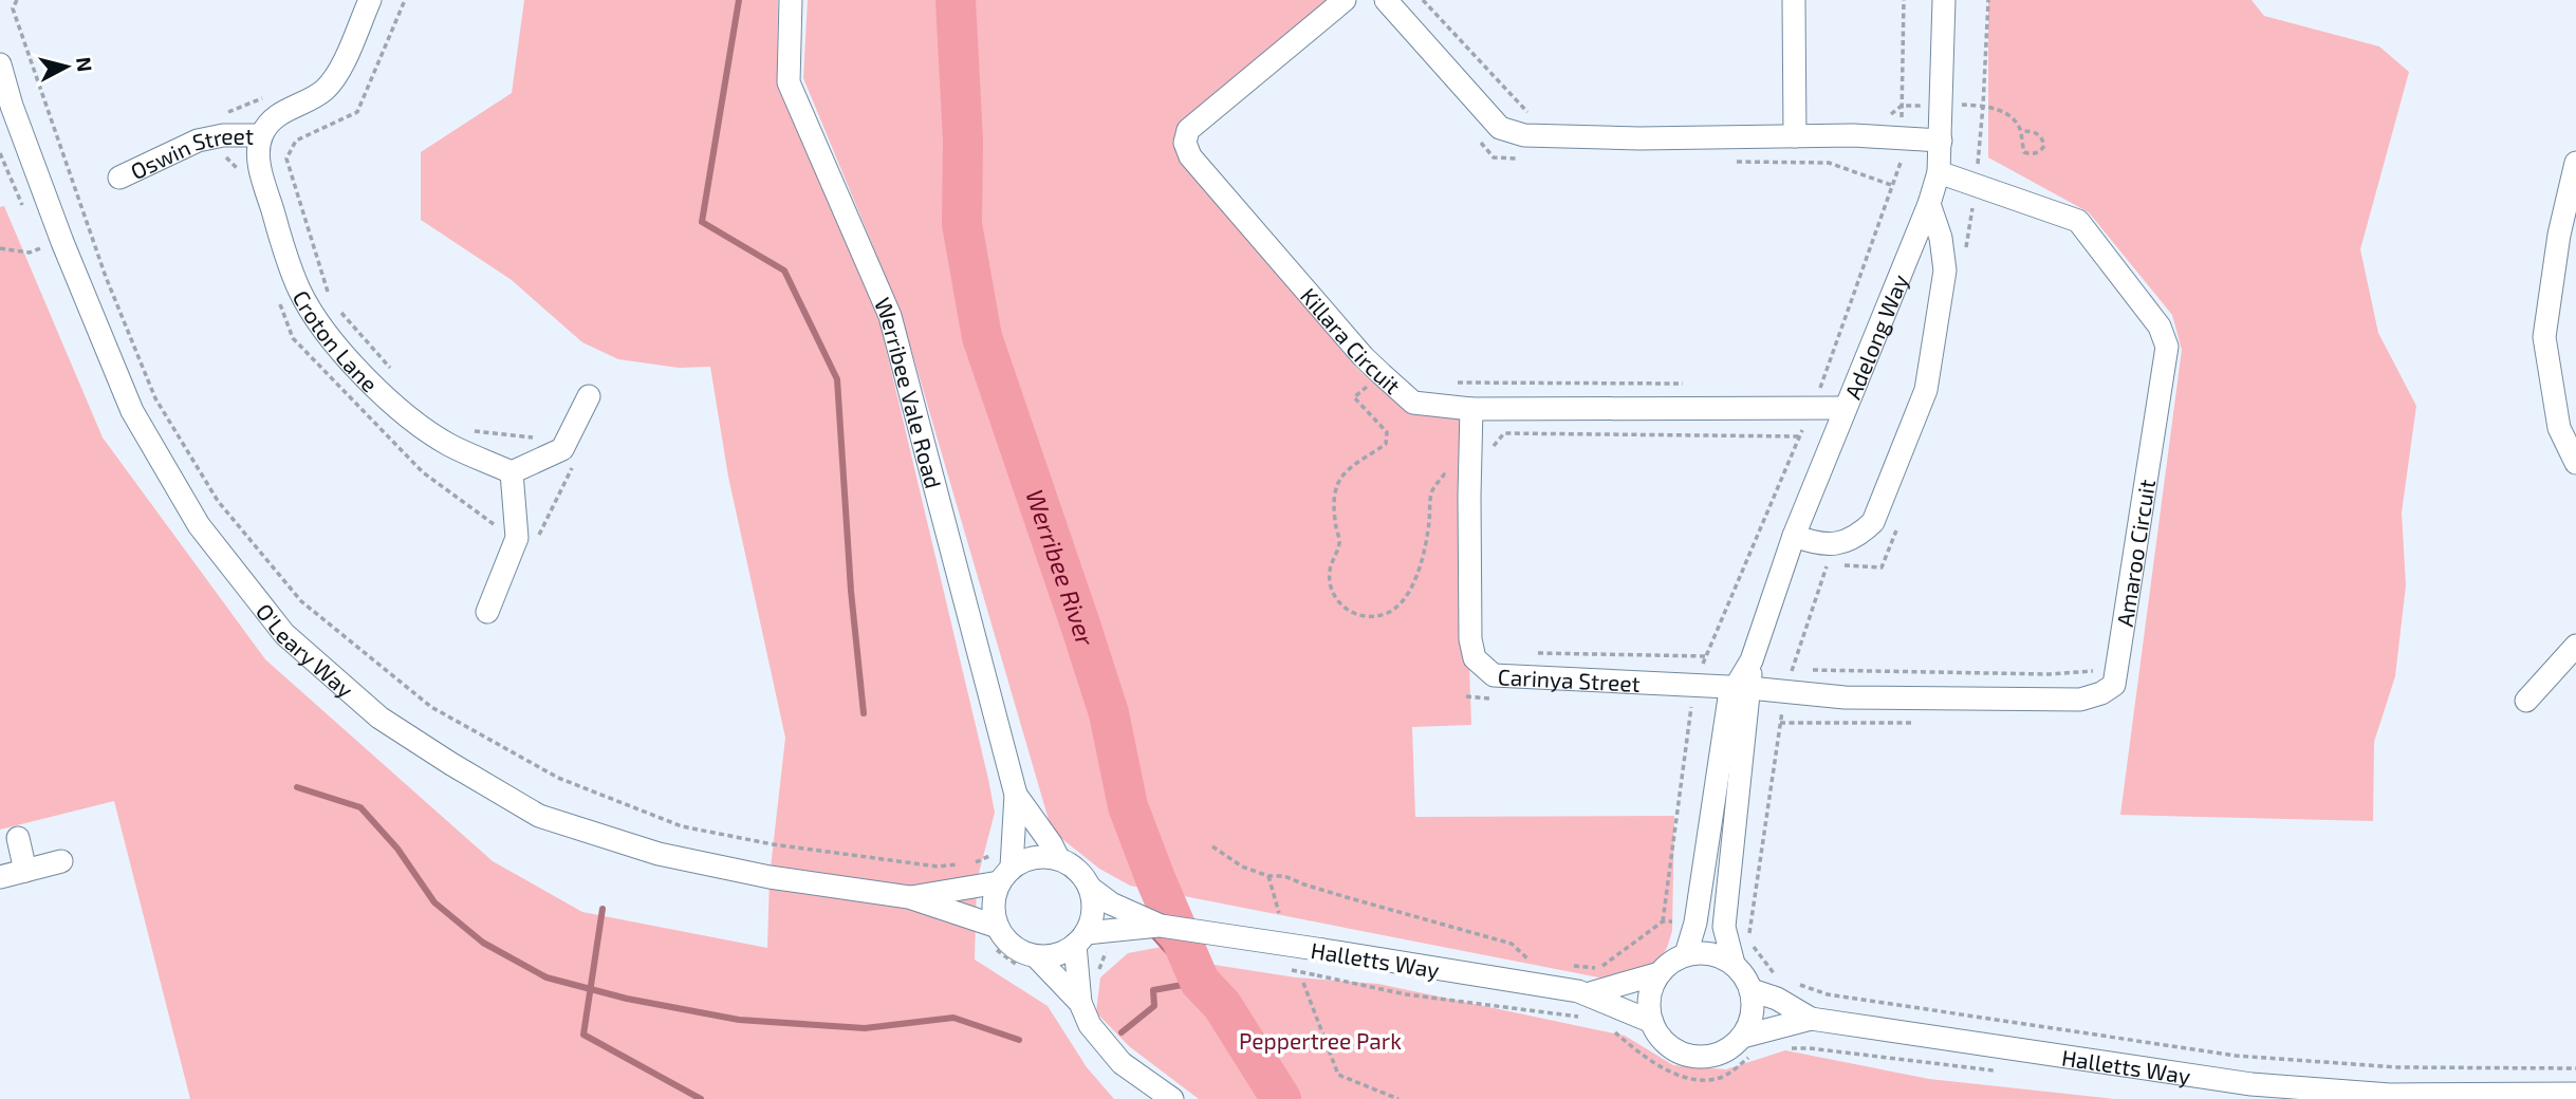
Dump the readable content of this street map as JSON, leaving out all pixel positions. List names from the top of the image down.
{
  "streets": {
    "street": [
      "Oswin Street",
      "Adelong Way",
      "Croton Lane",
      "Killara Circuit",
      "Werribee Vale Road",
      "Amaroo Circuit",
      "O'Leary Way",
      "Carinya Street",
      "Halletts Way"
    ]
  },
  "crossings": [
    ["Oswin Street", "Croton Lane"],
    ["Adelong Way", "Killara Circuit"],
    ["Adelong Way", "Amaroo Circuit"],
    ["Adelong Way", "Carinya Street"],
    ["Adelong Way", "Halletts Way"],
    ["Killara Circuit", "Carinya Street"],
    ["Werribee Vale Road", "O'Leary Way"],
    ["Werribee Vale Road", "Halletts Way"],
    ["Amaroo Circuit", "Carinya Street"],
    ["O'Leary Way", "Halletts Way"]
  ],
  "water": ["Werribee River"],
  "parks": ["Peppertree Park"],
  "north": "right"
}
